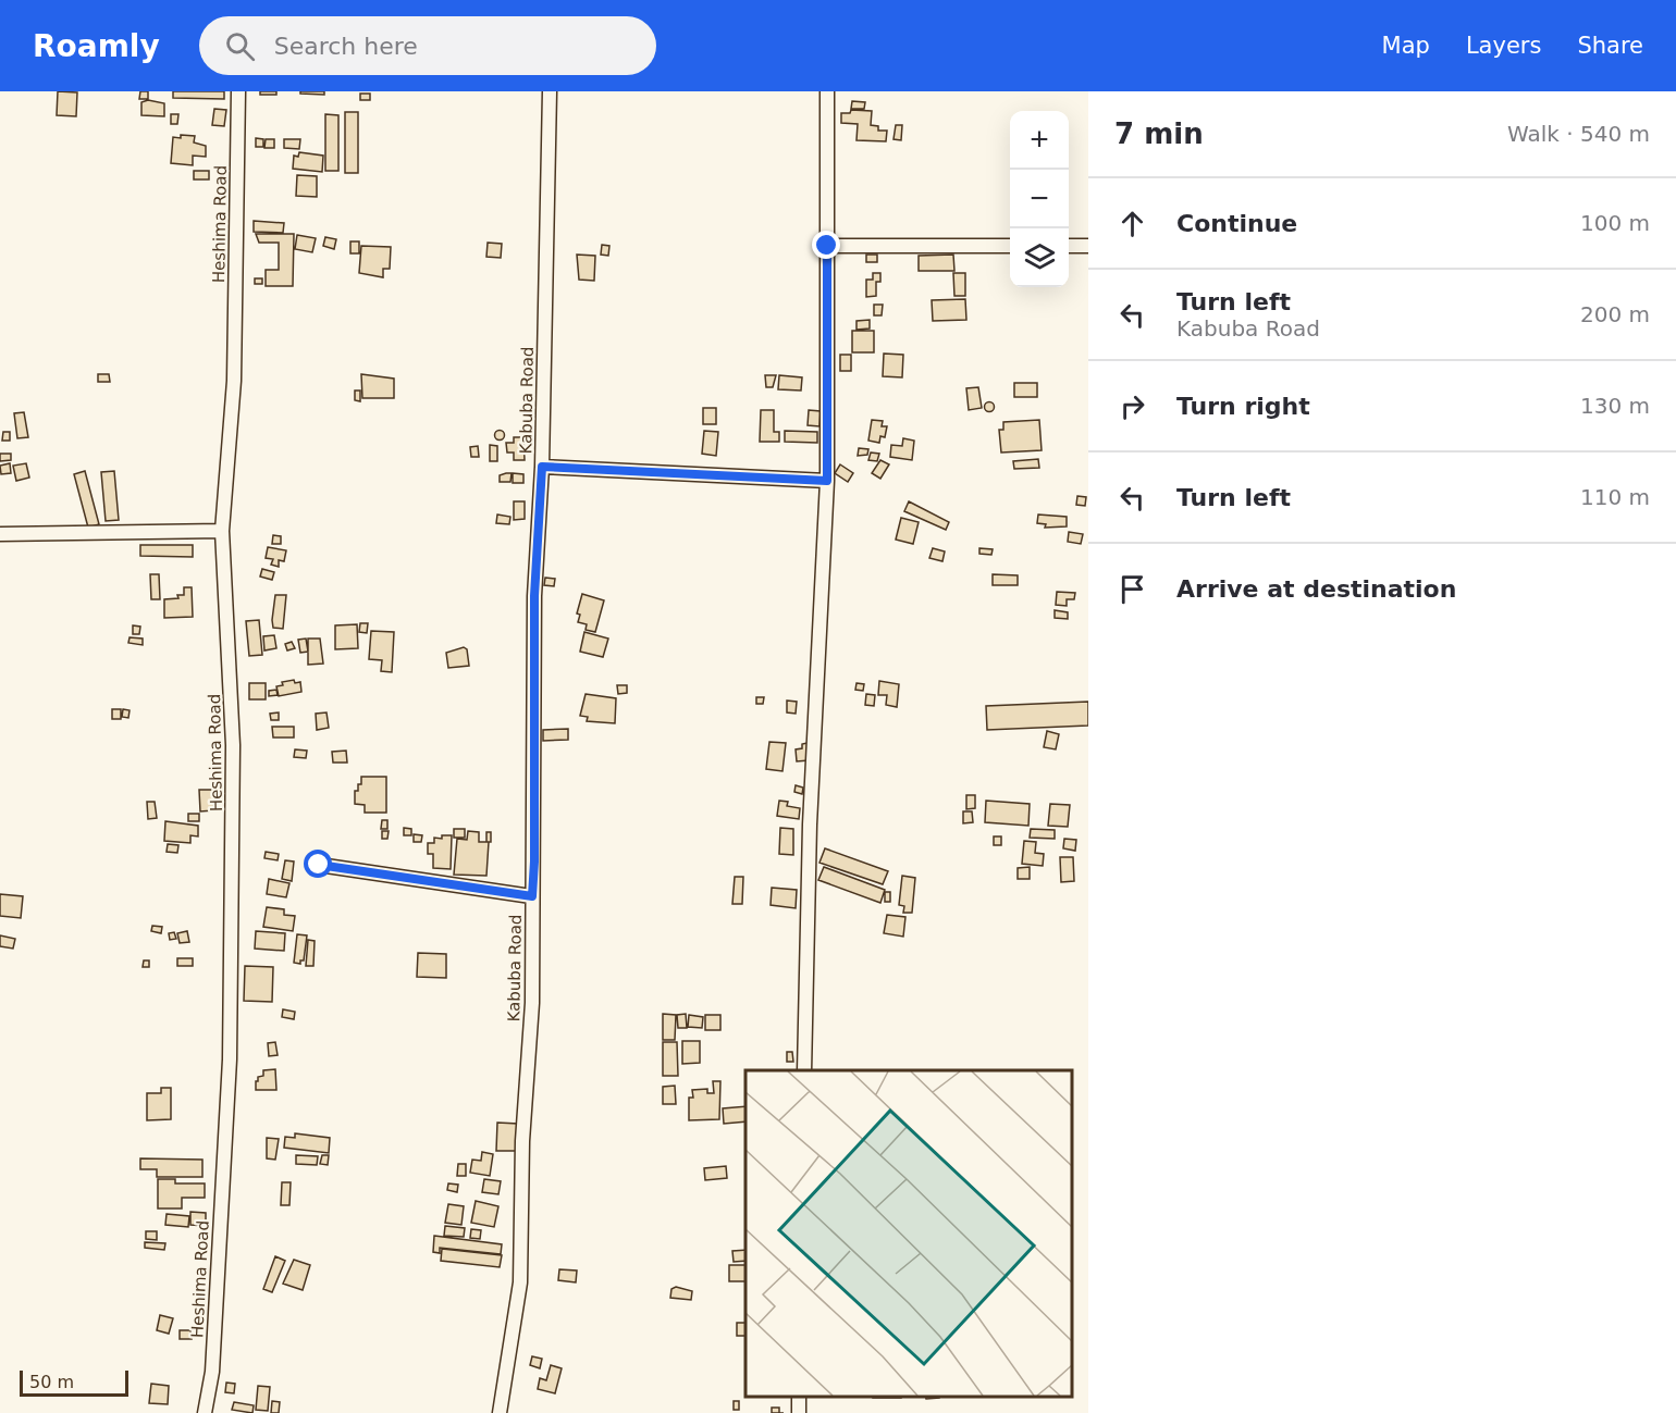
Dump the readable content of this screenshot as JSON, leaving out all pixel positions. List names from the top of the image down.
{
  "streets": {
    "street": ["Heshima Road", "Kabuba Road"]
  },
  "scale_bar": "50 m",
  "page": {
    "header": "Roamly",
    "search": "Search here",
    "nav": ["Map", "Layers", "Share"],
    "heading": ["7 min", "Walk · 540 m"],
    "map_buttons": ["+", "−"],
    "list": [
      ["Continue", "100 m"],
      ["Turn left", "Kabuba Road", "200 m"],
      ["Turn right", "130 m"],
      ["Turn left", "110 m"],
      "Arrive at destination"
    ],
    "scale": "50 m"
  }
}
